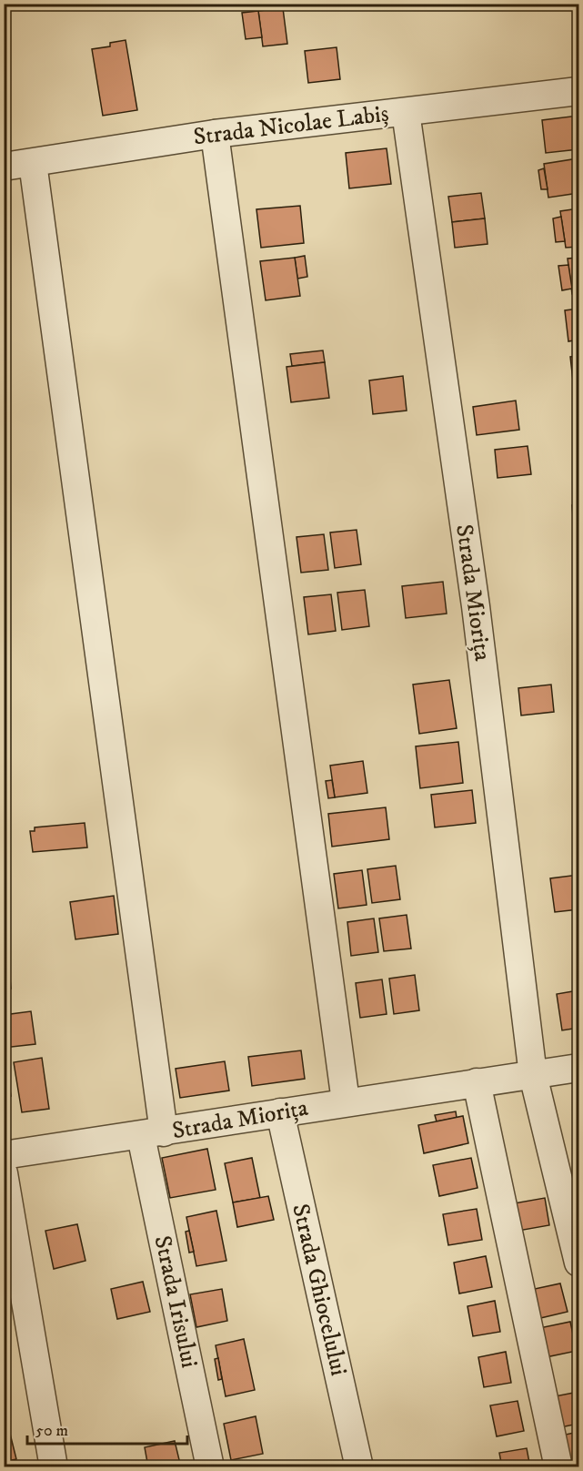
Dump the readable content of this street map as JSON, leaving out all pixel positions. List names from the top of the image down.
{
  "streets": {
    "street": [
      "Strada Nicolae Labiș",
      "Strada Miorița",
      "Strada Ghiocelului",
      "Strada Irisului"
    ]
  },
  "crossings": [
    ["Strada Nicolae Labiș", "Strada Miorița"],
    ["Strada Nicolae Labiș", "Strada Irisului"],
    ["Strada Miorița", "Strada Ghiocelului"],
    ["Strada Miorița", "Strada Irisului"]
  ],
  "scale_bar": "50 m"
}
